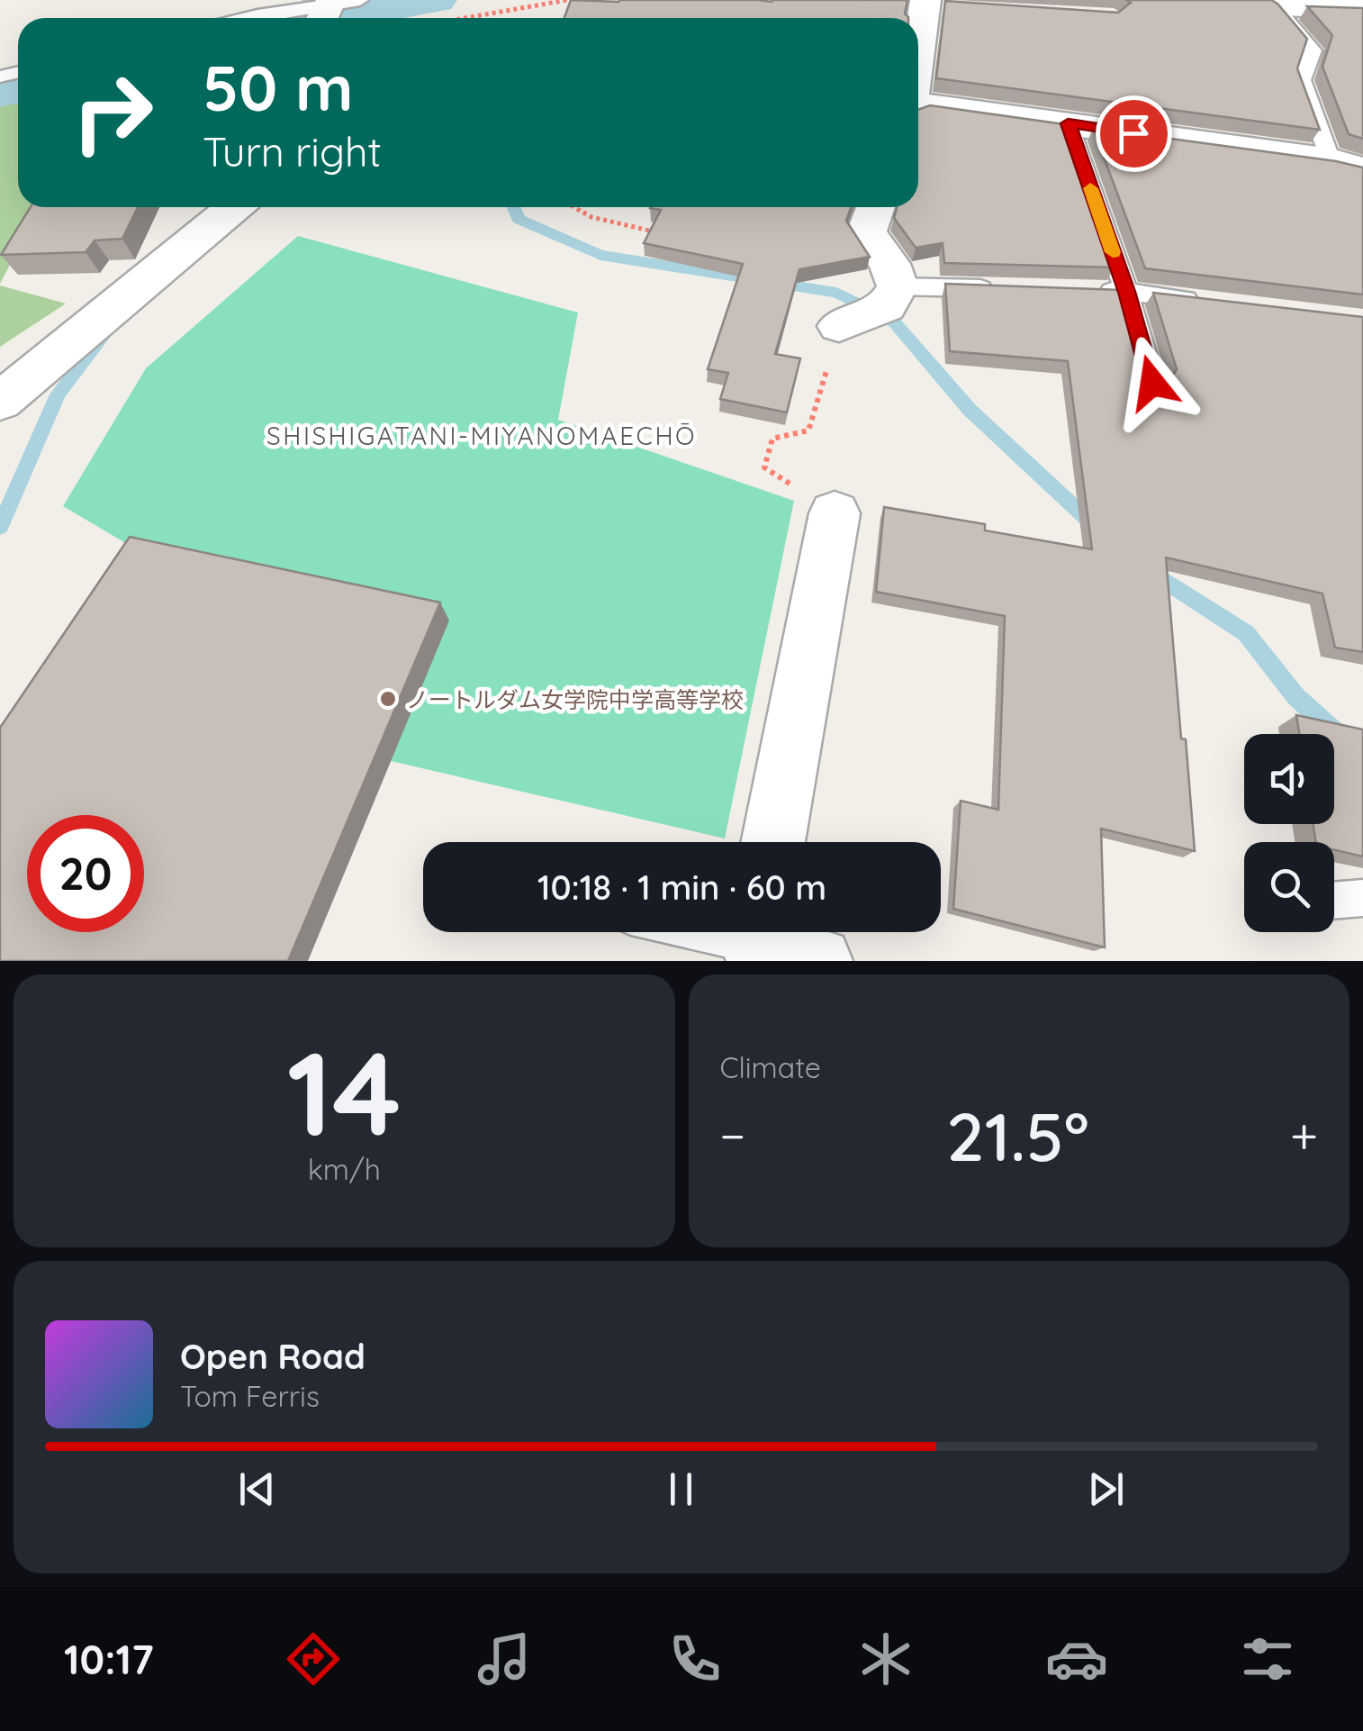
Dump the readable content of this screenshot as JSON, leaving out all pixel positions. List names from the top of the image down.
{
  "districts": ["SHISHIGATANI-MIYANOMAECHŌ"],
  "places": ["ノートルダム女学院中学高等学校"],
  "page": {
    "turn": ["50 m", "Turn right"],
    "limit": "20",
    "trip": "10:18 · 1 min · 60 m",
    "tile": [
      ["14", "km/h"],
      "Climate"
    ],
    "heat": ["−", "21.5°", "+"],
    "song": ["Open Road", "Tom Ferris"],
    "tabs": "10:17"
  }
}
